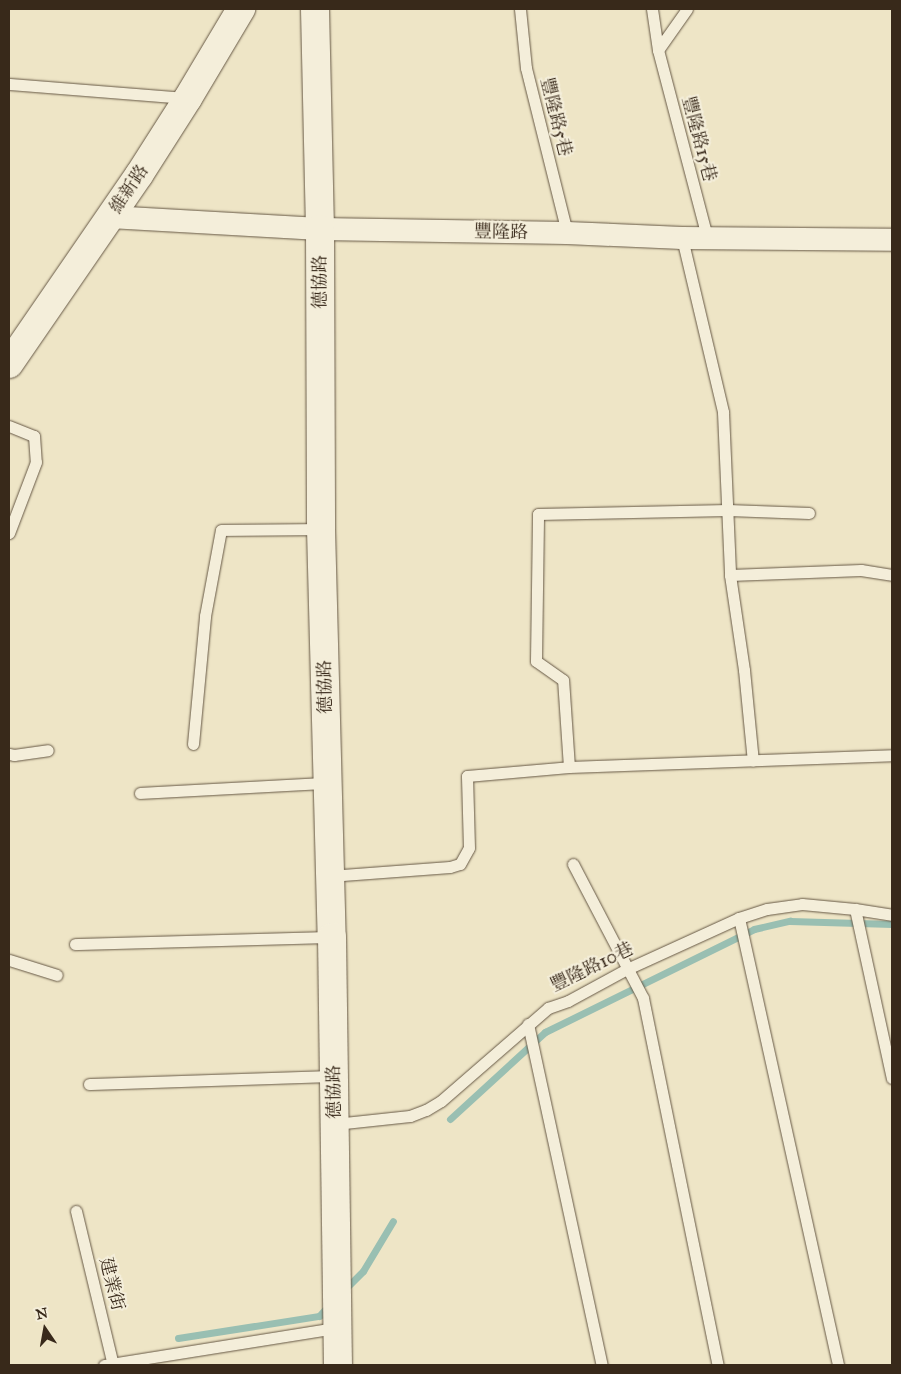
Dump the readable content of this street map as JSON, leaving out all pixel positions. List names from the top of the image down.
{
  "streets": {
    "street": ["維新路", "豐隆路", "德協路"],
    "lane": [
      "豐隆路5巷",
      "豐隆路15巷",
      "豐隆路10巷",
      "建業街"
    ]
  },
  "crossings": [
    ["豐隆路5巷", "豐隆路"],
    ["豐隆路15巷", "豐隆路"],
    ["維新路", "豐隆路"],
    ["豐隆路", "德協路"],
    ["德協路", "豐隆路10巷"]
  ],
  "north": "top"
}
